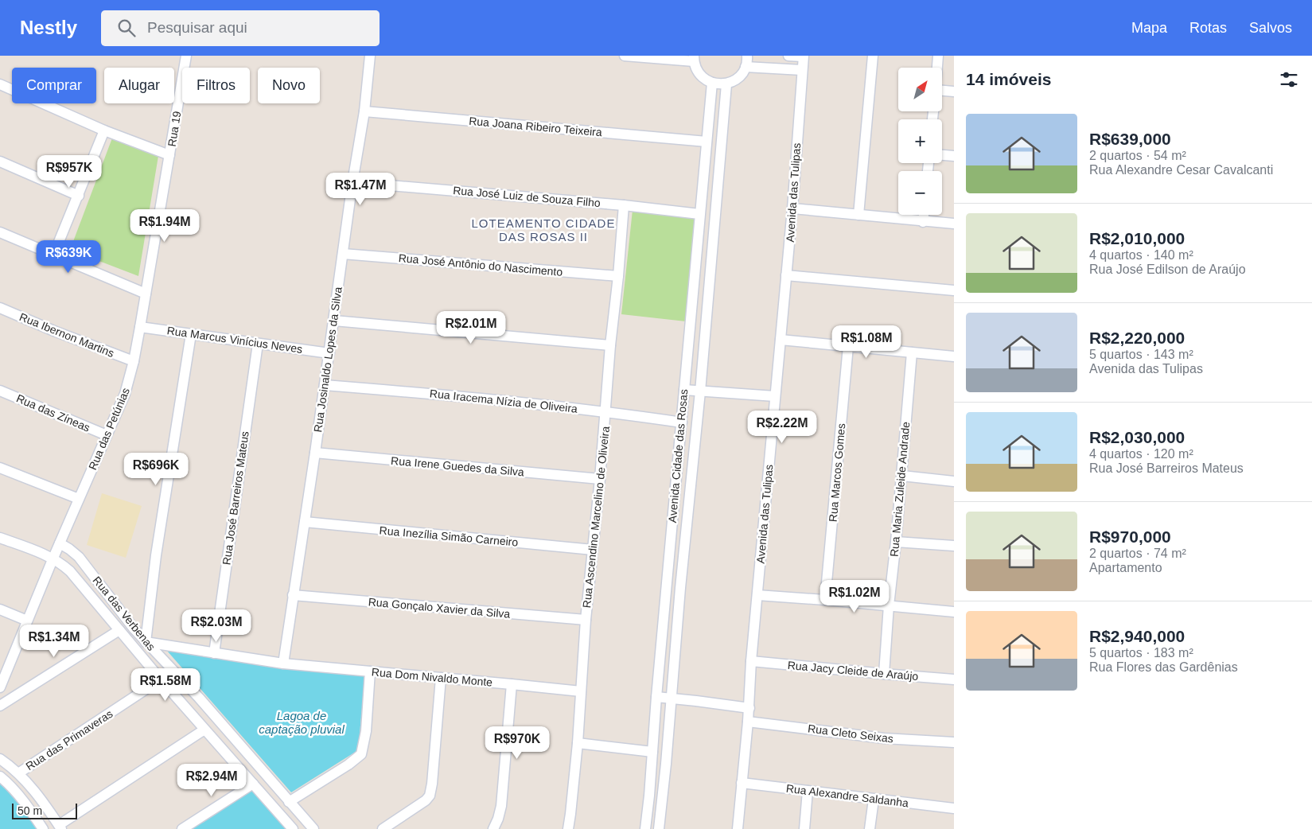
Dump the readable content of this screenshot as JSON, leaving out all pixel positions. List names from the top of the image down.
{
  "streets": {
    "street": [
      "Rua Joana Ribeiro Teixeira",
      "Rua 19",
      "Avenida das Tulipas",
      "Rua José Luiz de Souza Filho",
      "Rua José Antônio do Nascimento",
      "Rua Ibernon Martins",
      "Rua Marcus Vinícius Neves",
      "Rua Josinaldo Lopes da Silva",
      "Rua Iracema Nízia de Oliveira",
      "Rua das Zíneas",
      "Rua das Petúnias",
      "Avenida Cidade das Rosas",
      "Rua Irene Guedes da Silva",
      "Rua Marcos Gomes",
      "Rua Maria Zuleide Andrade",
      "Rua José Barreiros Mateus",
      "Rua Ascendino Marcelino de Oliveira",
      "Rua Inezília Simão Carneiro",
      "Rua Gonçalo Xavier da Silva",
      "Rua das Verbenas",
      "Rua Jacy Cleide de Araújo",
      "Rua Dom Nivaldo Monte",
      "Rua Cleto Seixas",
      "Rua das Primaveras",
      "Rua Alexandre Saldanha"
    ]
  },
  "crossings": [
    ["Rua Joana Ribeiro Teixeira", "Rua Josinaldo Lopes da Silva"],
    ["Rua Joana Ribeiro Teixeira", "Avenida Cidade das Rosas"],
    ["Rua 19", "Rua das Petúnias"],
    ["Avenida das Tulipas", "Rua Jacy Cleide de Araújo"],
    ["Avenida das Tulipas", "Rua Cleto Seixas"],
    ["Avenida das Tulipas", "Rua Alexandre Saldanha"],
    ["Rua José Luiz de Souza Filho", "Rua Josinaldo Lopes da Silva"],
    ["Rua José Luiz de Souza Filho", "Avenida Cidade das Rosas"],
    ["Rua José Luiz de Souza Filho", "Rua Ascendino Marcelino de Oliveira"],
    ["Rua José Antônio do Nascimento", "Rua Josinaldo Lopes da Silva"],
    ["Rua José Antônio do Nascimento", "Rua Ascendino Marcelino de Oliveira"],
    ["Rua Ibernon Martins", "Rua das Petúnias"],
    ["Rua Marcus Vinícius Neves", "Rua Josinaldo Lopes da Silva"],
    ["Rua Marcus Vinícius Neves", "Rua das Petúnias"],
    ["Rua Marcus Vinícius Neves", "Rua José Barreiros Mateus"],
    ["Rua Josinaldo Lopes da Silva", "Rua Iracema Nízia de Oliveira"],
    ["Rua Josinaldo Lopes da Silva", "Rua Irene Guedes da Silva"],
    ["Rua Josinaldo Lopes da Silva", "Rua Inezília Simão Carneiro"],
    ["Rua Josinaldo Lopes da Silva", "Rua Gonçalo Xavier da Silva"],
    ["Rua Josinaldo Lopes da Silva", "Rua Dom Nivaldo Monte"],
    ["Rua Iracema Nízia de Oliveira", "Avenida Cidade das Rosas"],
    ["Rua Iracema Nízia de Oliveira", "Rua Ascendino Marcelino de Oliveira"],
    ["Rua das Zíneas", "Rua das Petúnias"],
    ["Rua das Petúnias", "Rua das Verbenas"],
    ["Rua Irene Guedes da Silva", "Rua Ascendino Marcelino de Oliveira"],
    ["Rua Maria Zuleide Andrade", "Rua Jacy Cleide de Araújo"],
    ["Rua José Barreiros Mateus", "Rua Dom Nivaldo Monte"],
    ["Rua Ascendino Marcelino de Oliveira", "Rua Inezília Simão Carneiro"],
    ["Rua Ascendino Marcelino de Oliveira", "Rua Gonçalo Xavier da Silva"],
    ["Rua Ascendino Marcelino de Oliveira", "Rua Dom Nivaldo Monte"],
    ["Rua das Verbenas", "Rua Dom Nivaldo Monte"],
    ["Rua das Verbenas", "Rua das Primaveras"]
  ],
  "districts": ["LOTEAMENTO CIDADE DAS ROSAS II"],
  "water": ["Lagoa de captação pluvial"],
  "scale_bar": "50 m",
  "north": "top right",
  "page": {
    "header": "Nestly",
    "search": "Pesquisar aqui",
    "nav": ["Mapa", "Rotas", "Salvos"],
    "heading": "14 imóveis",
    "map_buttons": ["+", "−"],
    "chip": [
      "Comprar",
      "Alugar",
      "Filtros",
      "Novo"
    ],
    "list": [
      {
        "name": "R$639,000",
        "note": "2 quartos · 54 m² · Rua Alexandre Cesar Cavalcanti"
      },
      {
        "name": "R$2,010,000",
        "note": "4 quartos · 140 m² · Rua José Edilson de Araújo"
      },
      {
        "name": "R$2,220,000",
        "note": "5 quartos · 143 m² · Avenida das Tulipas"
      },
      {
        "name": "R$2,030,000",
        "note": "4 quartos · 120 m² · Rua José Barreiros Mateus"
      },
      {
        "name": "R$970,000",
        "note": "2 quartos · 74 m² · Apartamento"
      },
      {
        "name": "R$2,940,000",
        "note": "5 quartos · 183 m² · Rua Flores das Gardênias"
      }
    ],
    "price": [
      "R$957K",
      "R$1.47M",
      "R$1.94M",
      "R$639K",
      "R$2.01M",
      "R$1.08M",
      "R$2.22M",
      "R$696K",
      "R$1.02M",
      "R$2.03M",
      "R$1.34M",
      "R$1.58M",
      "R$970K",
      "R$2.94M"
    ],
    "scale": "50 m"
  }
}
